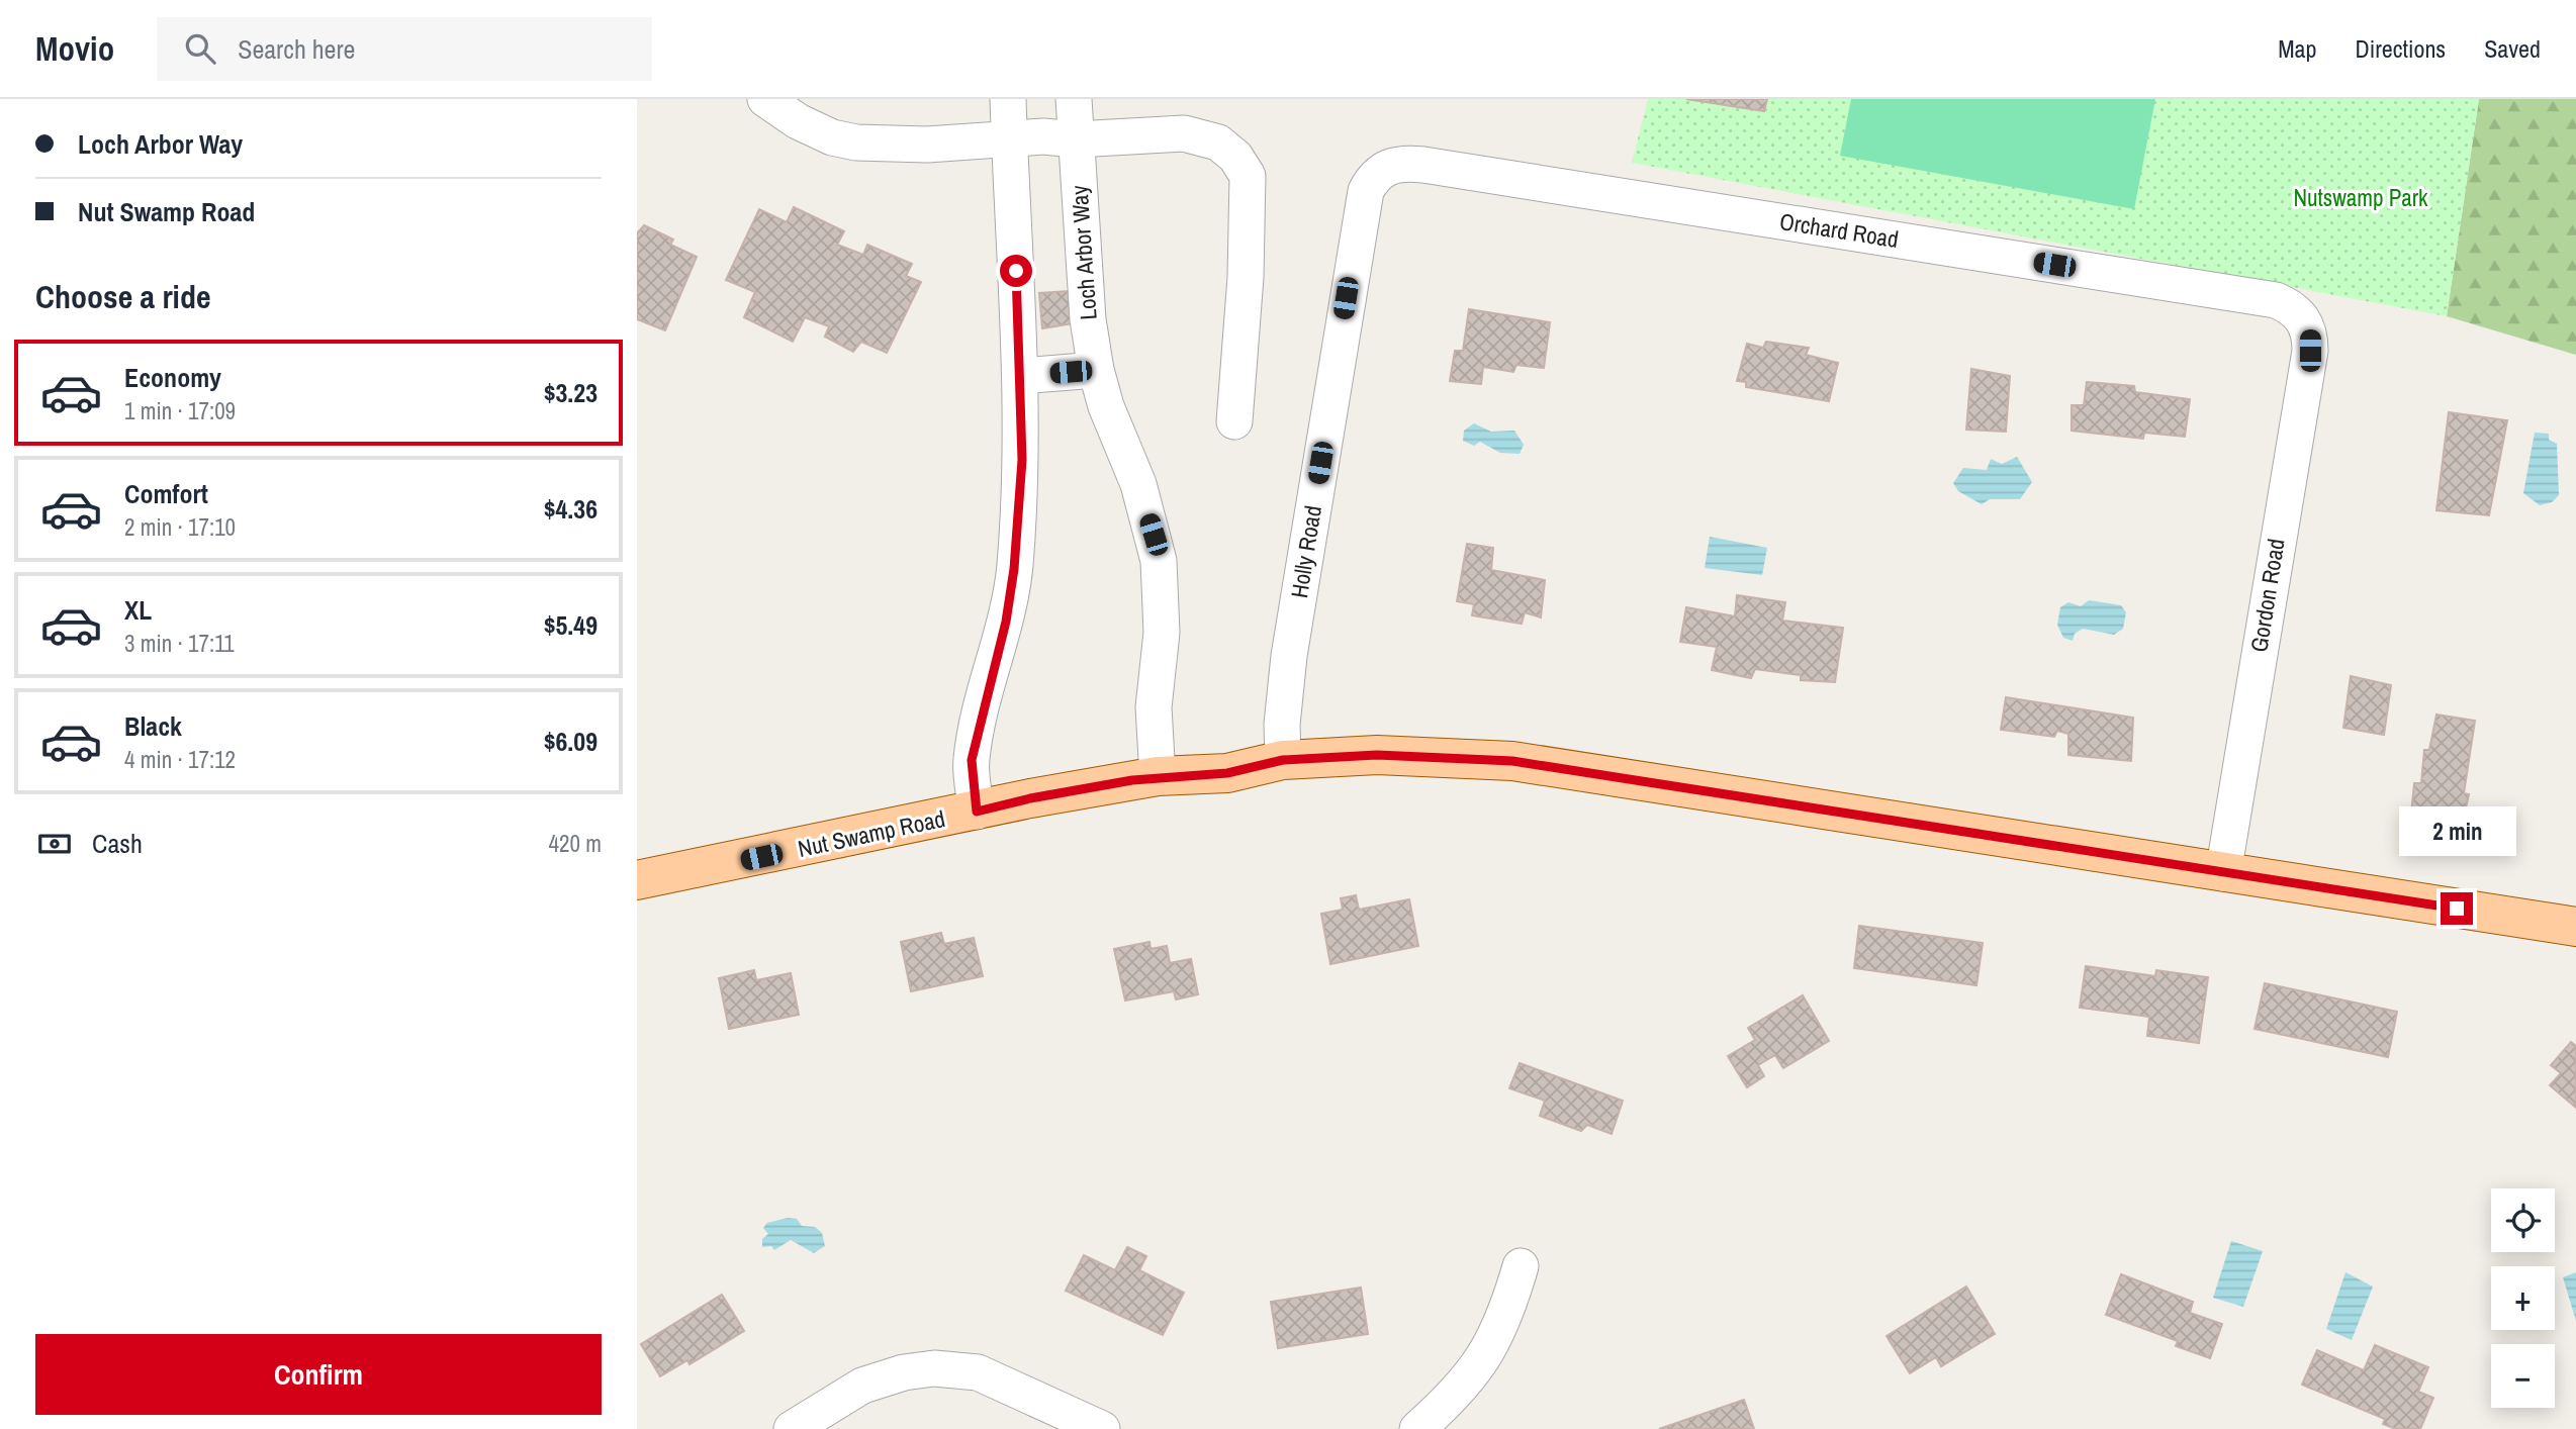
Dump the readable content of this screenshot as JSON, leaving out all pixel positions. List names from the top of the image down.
{
  "streets": {
    "main road": ["Nut Swamp Road"],
    "street": [
      "Orchard Road",
      "Loch Arbor Way",
      "Holly Road",
      "Gordon Road"
    ]
  },
  "crossings": [
    ["Orchard Road", "Holly Road"],
    ["Orchard Road", "Gordon Road"],
    ["Loch Arbor Way", "Nut Swamp Road"],
    ["Holly Road", "Nut Swamp Road"],
    ["Gordon Road", "Nut Swamp Road"]
  ],
  "parks": ["Nutswamp Park"],
  "page": {
    "header": "Movio",
    "search": "Search here",
    "nav": ["Map", "Directions", "Saved"],
    "banner": ["Loch Arbor Way", "Nut Swamp Road"],
    "heading": "Choose a ride",
    "list": [
      {
        "name": "Economy",
        "note": "1 min · 17:09",
        "value": "$3.23"
      },
      {
        "name": "Comfort",
        "note": "2 min · 17:10",
        "value": "$4.36"
      },
      {
        "name": "XL",
        "note": "3 min · 17:11",
        "value": "$5.49"
      },
      {
        "name": "Black",
        "note": "4 min · 17:12",
        "value": "$6.09"
      }
    ],
    "pay": ["Cash", "420 m"],
    "bubble": "2 min",
    "map_buttons": ["+", "−"],
    "buttons": "Confirm"
  }
}
